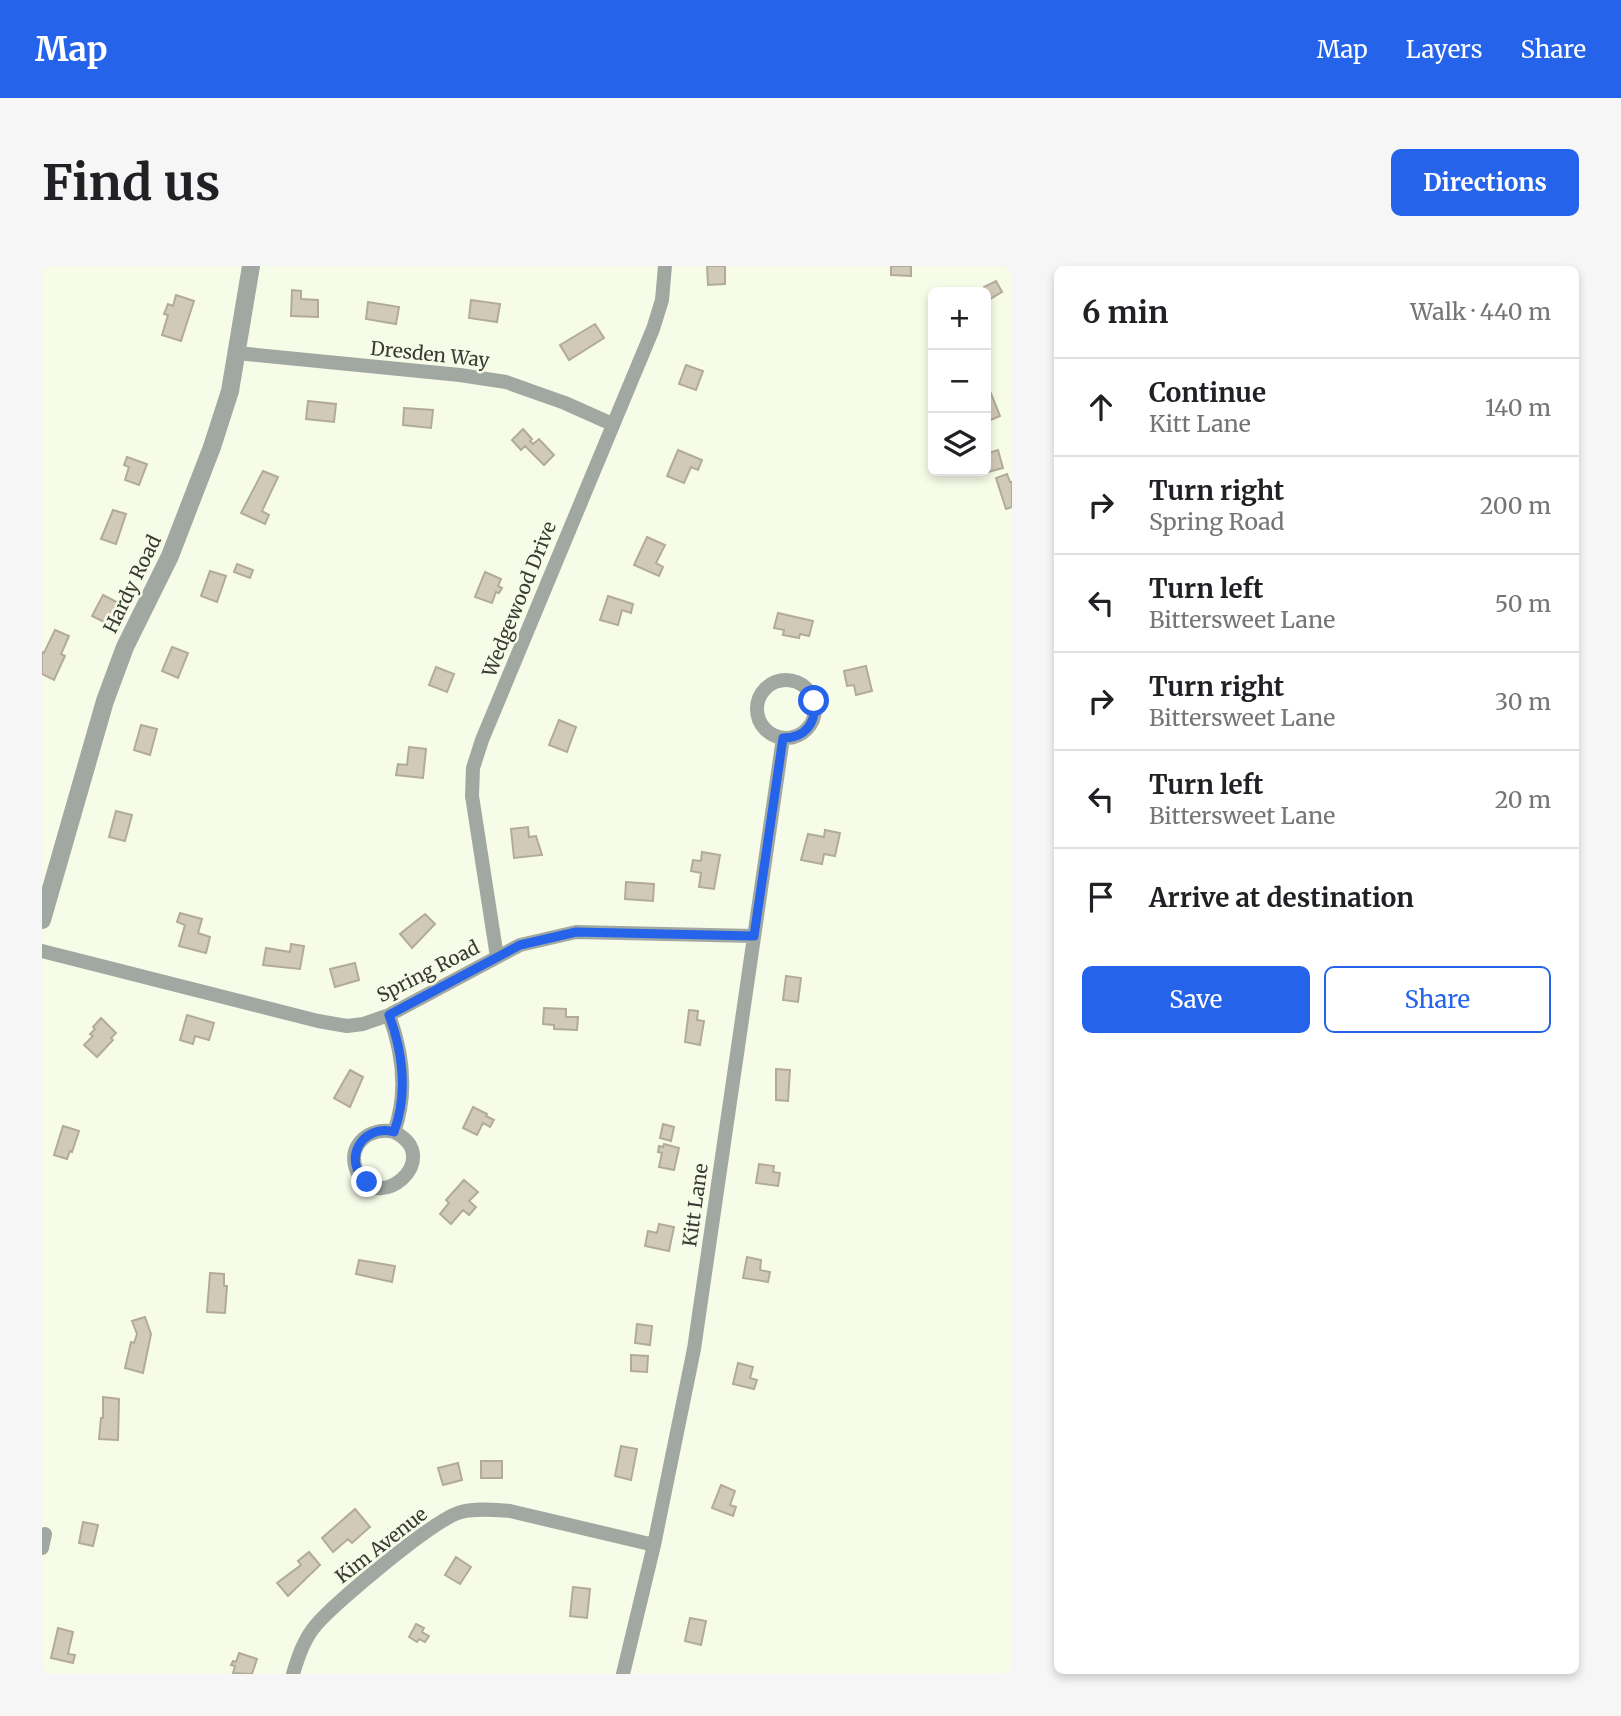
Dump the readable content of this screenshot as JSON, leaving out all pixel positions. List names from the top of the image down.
{
  "streets": {
    "street": [
      "Dresden Way",
      "Hardy Road",
      "Wedgewood Drive",
      "Spring Road",
      "Kitt Lane",
      "Kim Avenue"
    ]
  },
  "crossings": [
    ["Dresden Way", "Hardy Road"],
    ["Dresden Way", "Wedgewood Drive"],
    ["Wedgewood Drive", "Spring Road"],
    ["Spring Road", "Kitt Lane"],
    ["Kitt Lane", "Kim Avenue"]
  ],
  "page": {
    "header": "Map",
    "nav": ["Map", "Layers", "Share"],
    "buttons": [
      "Directions",
      ["Save", "Share"]
    ],
    "title": "Find us",
    "heading": ["6 min", "Walk · 440 m"],
    "map_buttons": ["+", "−"],
    "list": [
      ["Continue", "Kitt Lane", "140 m"],
      ["Turn right", "Spring Road", "200 m"],
      ["Turn left", "Bittersweet Lane", "50 m"],
      ["Turn right", "Bittersweet Lane", "30 m"],
      ["Turn left", "Bittersweet Lane", "20 m"],
      "Arrive at destination"
    ]
  }
}
